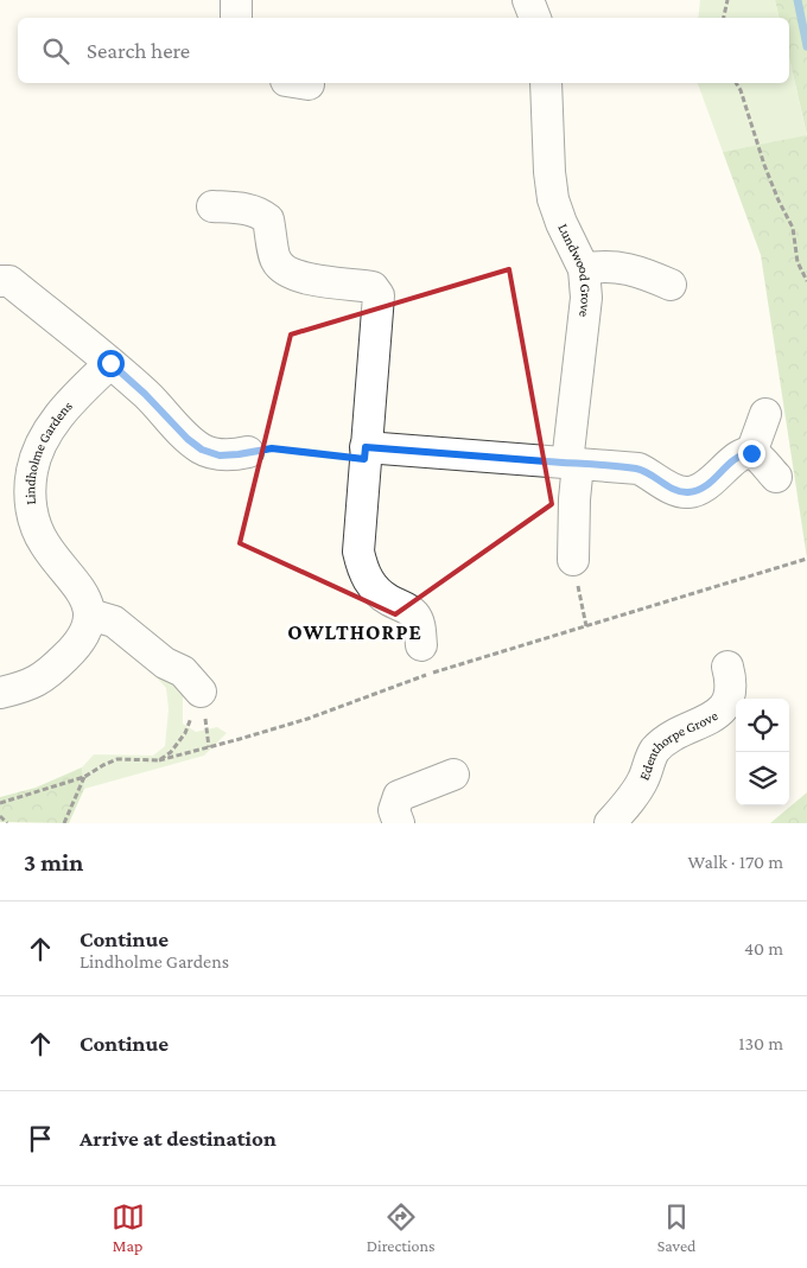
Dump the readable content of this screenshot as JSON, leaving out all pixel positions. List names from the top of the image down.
{
  "streets": {
    "street": ["Lundwood Grove", "Lindholme Gardens", "Edenthorpe Grove"]
  },
  "districts": ["OWLTHORPE"],
  "page": {
    "search": "Search here",
    "heading": ["3 min", "Walk · 170 m"],
    "list": [
      ["Continue", "Lindholme Gardens", "40 m"],
      ["Continue", "130 m"],
      "Arrive at destination"
    ],
    "nav": ["Map", "Directions", "Saved"]
  }
}
